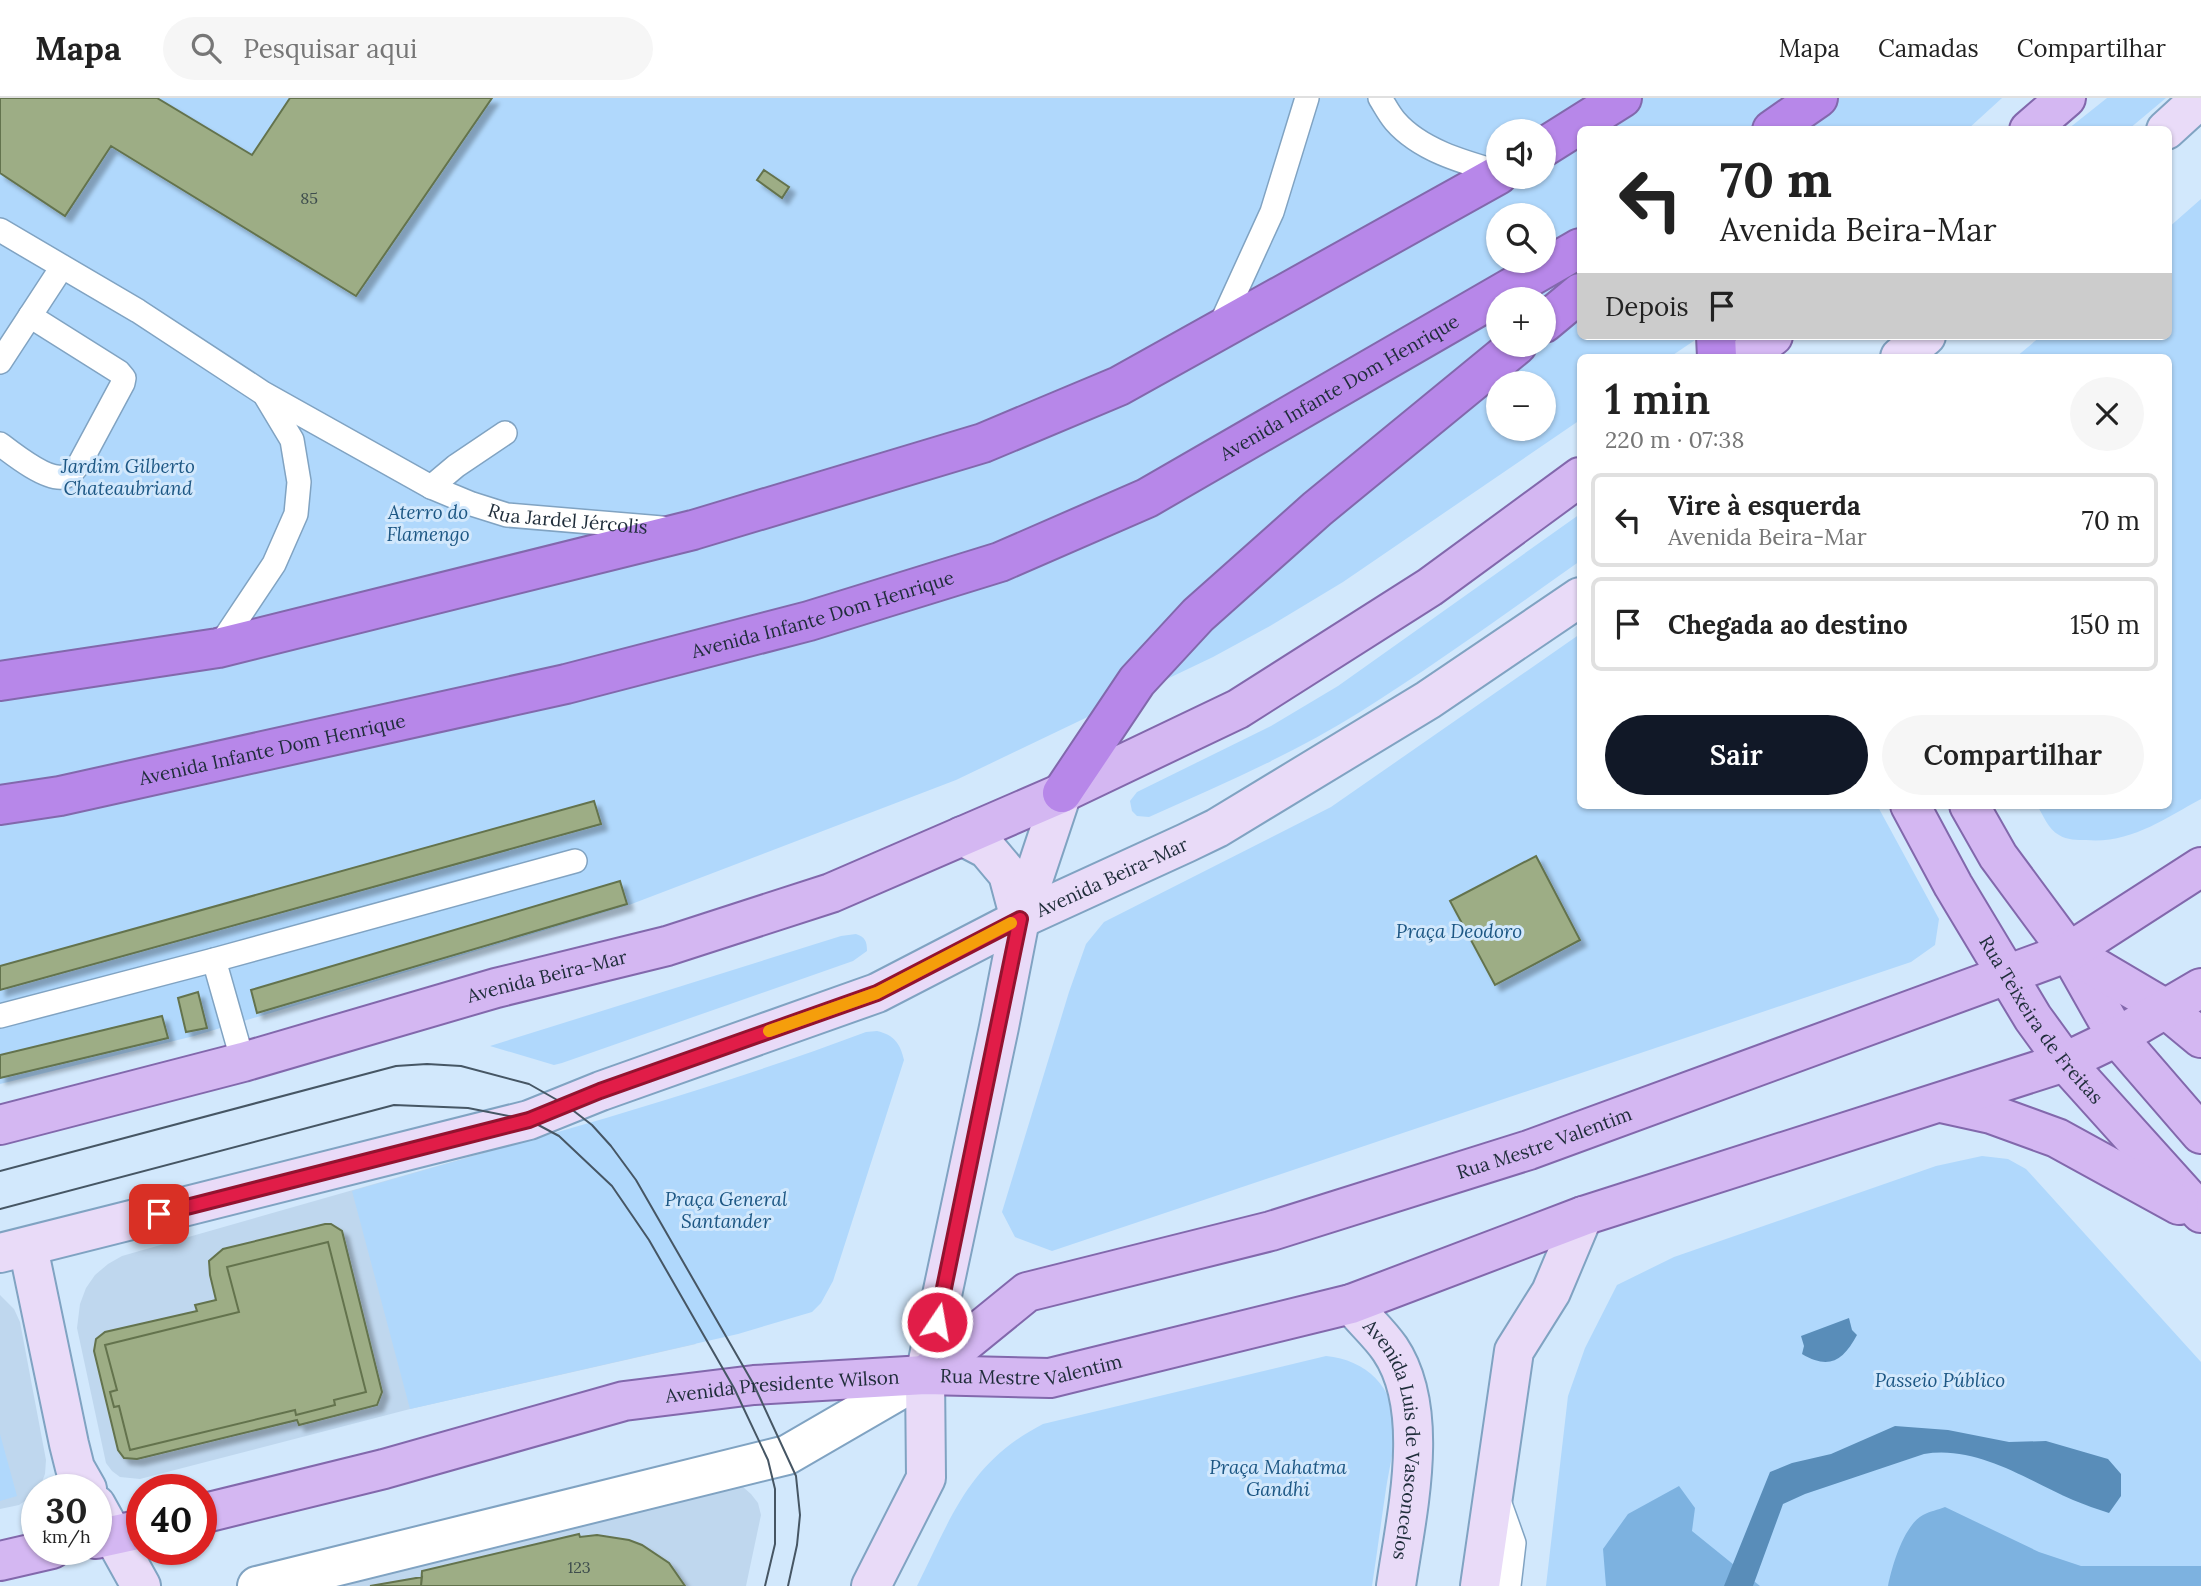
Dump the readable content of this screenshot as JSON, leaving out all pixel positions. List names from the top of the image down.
{
  "streets": {
    "highway": ["Avenida Infante Dom Henrique"],
    "main road": [
      "Avenida Beira-Mar",
      "Rua Teixeira de Freitas",
      "Rua Mestre Valentim",
      "Avenida Presidente Wilson"
    ],
    "street": ["Avenida Luis de Vasconcelos"],
    "lane": ["Rua Jardel Jércolis"]
  },
  "crossings": [
    ["Rua Teixeira de Freitas", "Rua Mestre Valentim"],
    ["Rua Mestre Valentim", "Avenida Presidente Wilson"],
    ["Rua Mestre Valentim", "Avenida Luis de Vasconcelos"]
  ],
  "parks": [
    "Jardim Gilberto Chateaubriand",
    "Aterro do Flamengo",
    "Praça Deodoro",
    "Praça General Santander",
    "Passeio Público",
    "Praça Mahatma Gandhi"
  ],
  "house_numbers": ["85", "123"],
  "page": {
    "header": "Mapa",
    "search": "Pesquisar aqui",
    "nav": ["Mapa", "Camadas", "Compartilhar"],
    "map_buttons": ["+", "−"],
    "turn": ["70 m", "Avenida Beira-Mar"],
    "then": "Depois",
    "heading": ["1 min", "220 m · 07:38"],
    "list": [
      {
        "name": "Vire à esquerda",
        "note": "Avenida Beira-Mar",
        "value": "70 m"
      },
      {
        "name": "Chegada ao destino",
        "value": "150 m"
      }
    ],
    "buttons": ["Sair", "Compartilhar"],
    "speed": "30 km/h",
    "limit": "40"
  }
}
